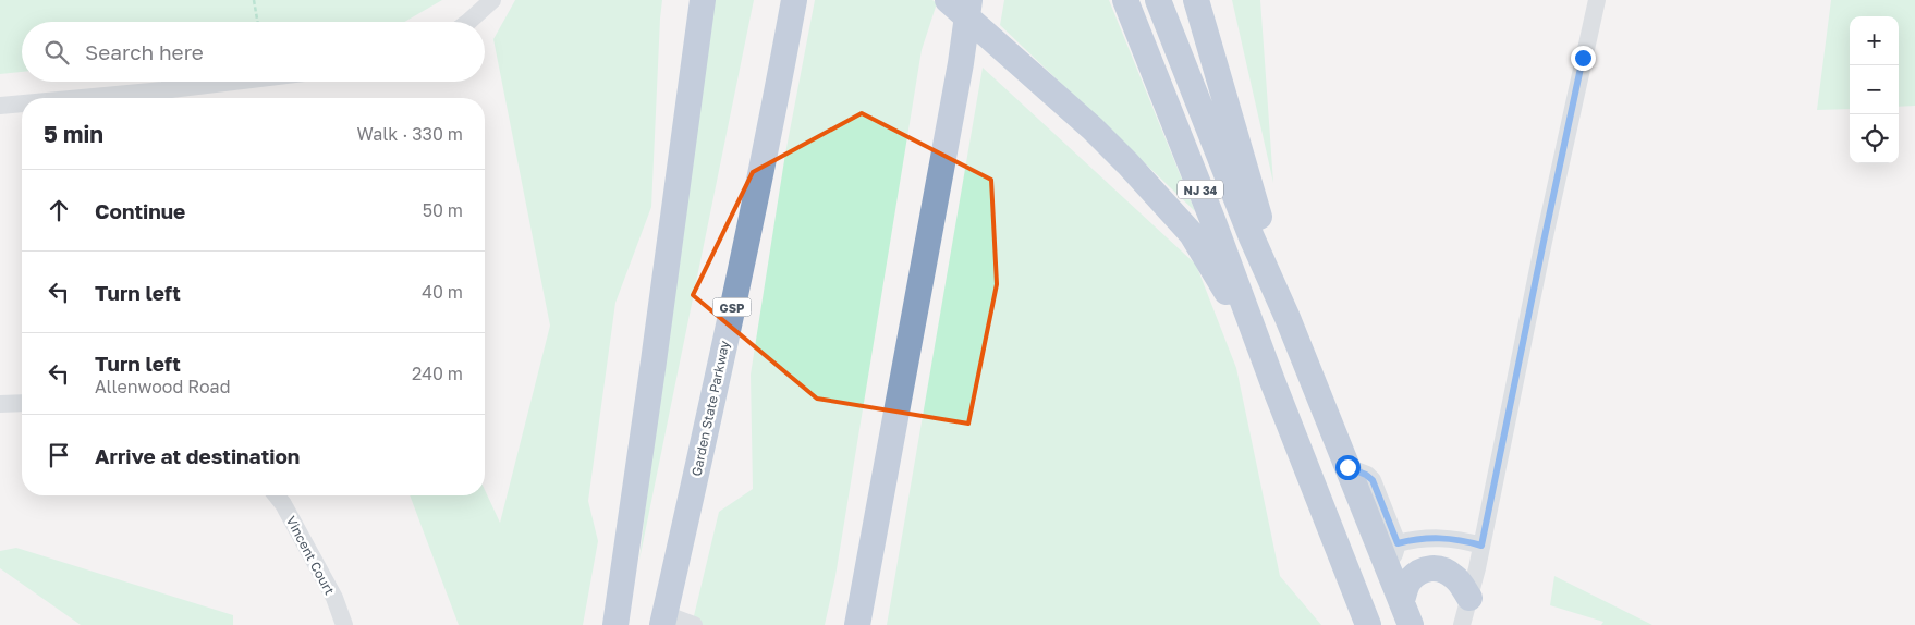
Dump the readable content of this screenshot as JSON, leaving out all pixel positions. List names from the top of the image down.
{
  "streets": {
    "highway": ["NJ 34", "GSP", "Garden State Parkway"],
    "street": ["Vincent Court"]
  },
  "page": {
    "map_buttons": ["+", "−"],
    "search": "Search here",
    "heading": ["5 min", "Walk · 330 m"],
    "list": [
      ["Continue", "50 m"],
      ["Turn left", "40 m"],
      ["Turn left", "Allenwood Road", "240 m"],
      "Arrive at destination"
    ]
  }
}
